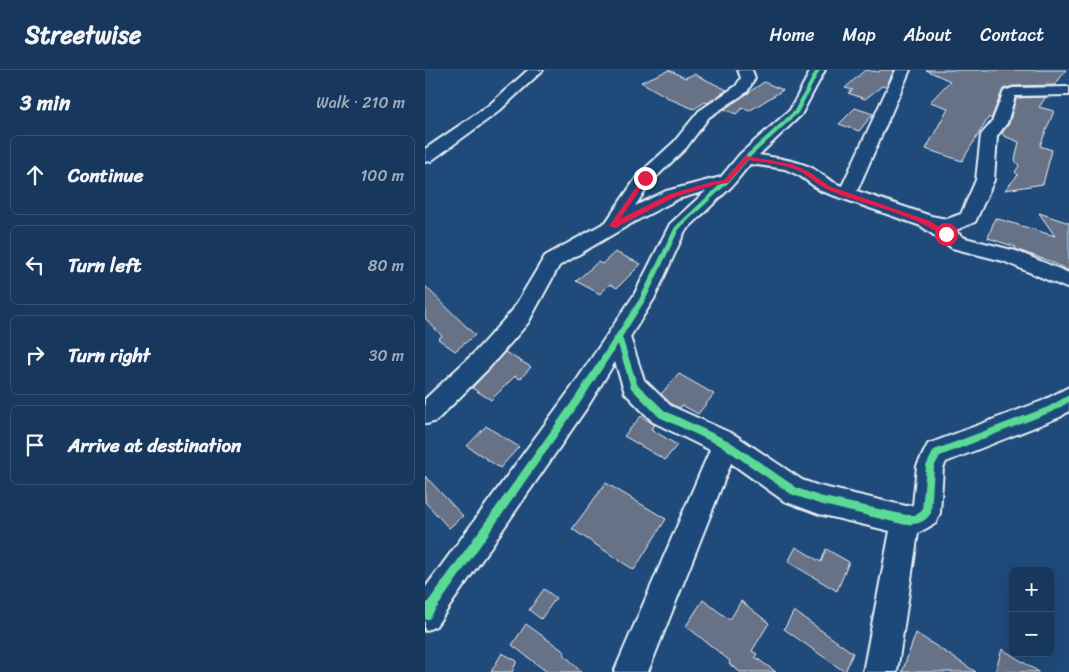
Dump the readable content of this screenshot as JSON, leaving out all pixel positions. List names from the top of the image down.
{
  "page": {
    "header": "Streetwise",
    "nav": [
      "Home",
      "Map",
      "About",
      "Contact"
    ],
    "heading": ["3 min", "Walk · 210 m"],
    "list": [
      ["Continue", "100 m"],
      ["Turn left", "80 m"],
      ["Turn right", "30 m"],
      "Arrive at destination"
    ],
    "map_buttons": ["+", "−"]
  }
}
